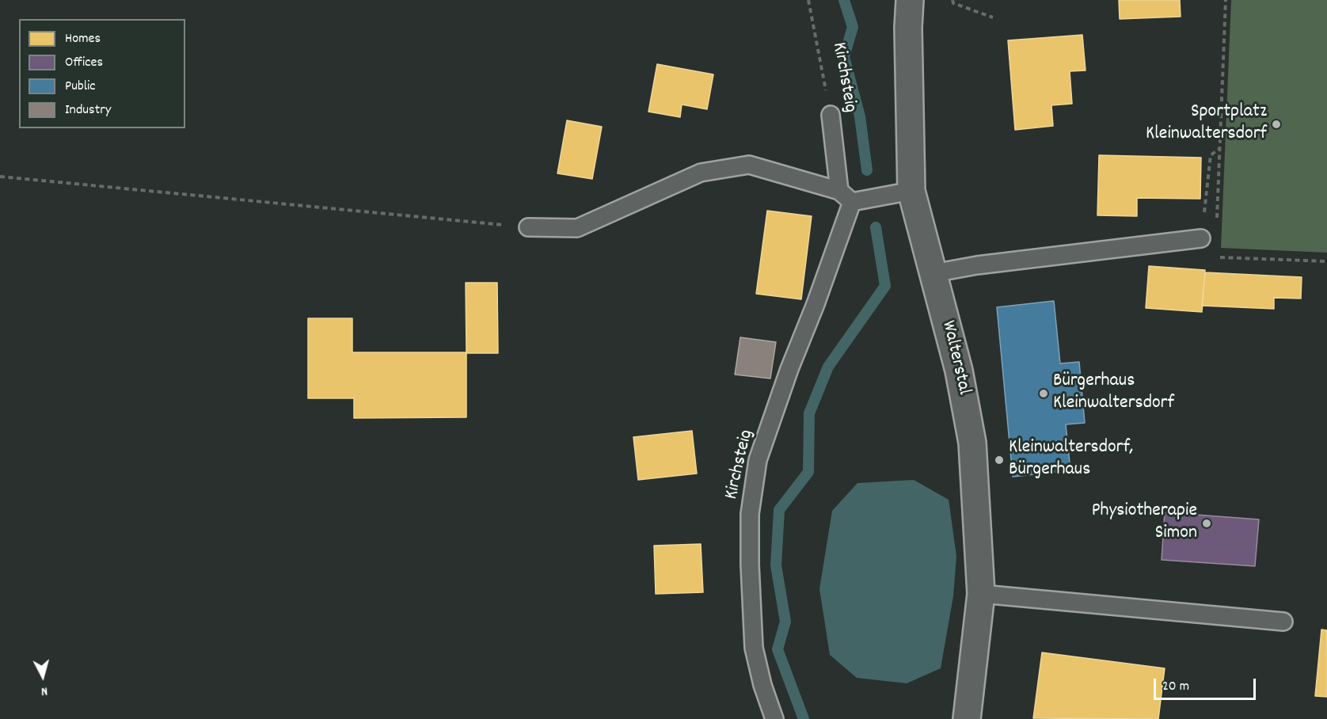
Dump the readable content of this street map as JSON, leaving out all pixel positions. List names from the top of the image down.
{
  "streets": {
    "street": ["Walterstal"],
    "lane": ["Kirchsteig"]
  },
  "places": [
    "Sportplatz Kleinwaltersdorf",
    "Bürgerhaus Kleinwaltersdorf",
    "Kleinwaltersdorf, Bürgerhaus",
    "Physiotherapie Simon"
  ],
  "legend": [
    "Homes",
    "Offices",
    "Public",
    "Industry"
  ],
  "scale_bar": "20 m",
  "north": "bottom"
}
